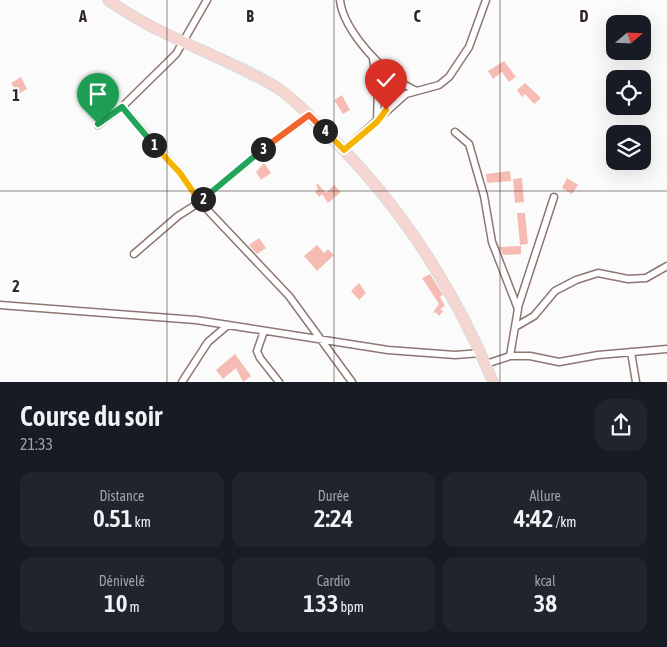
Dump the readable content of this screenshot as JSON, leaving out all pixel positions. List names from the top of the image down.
{
  "north": "right",
  "page": {
    "pins": [
      "4",
      "1",
      "3",
      "2"
    ],
    "heading": ["Course du soir", "21:33"],
    "stats": [
      ["Distance", "0.51 km"],
      ["Durée", "2:24"],
      ["Allure", "4:42 /km"],
      ["Dénivelé", "10 m"],
      ["Cardio", "133 bpm"],
      ["kcal", "38"]
    ]
  },
  "grid": {
    "columns": [
      "A",
      "B",
      "C",
      "D"
    ],
    "rows": ["1", "2"]
  }
}
